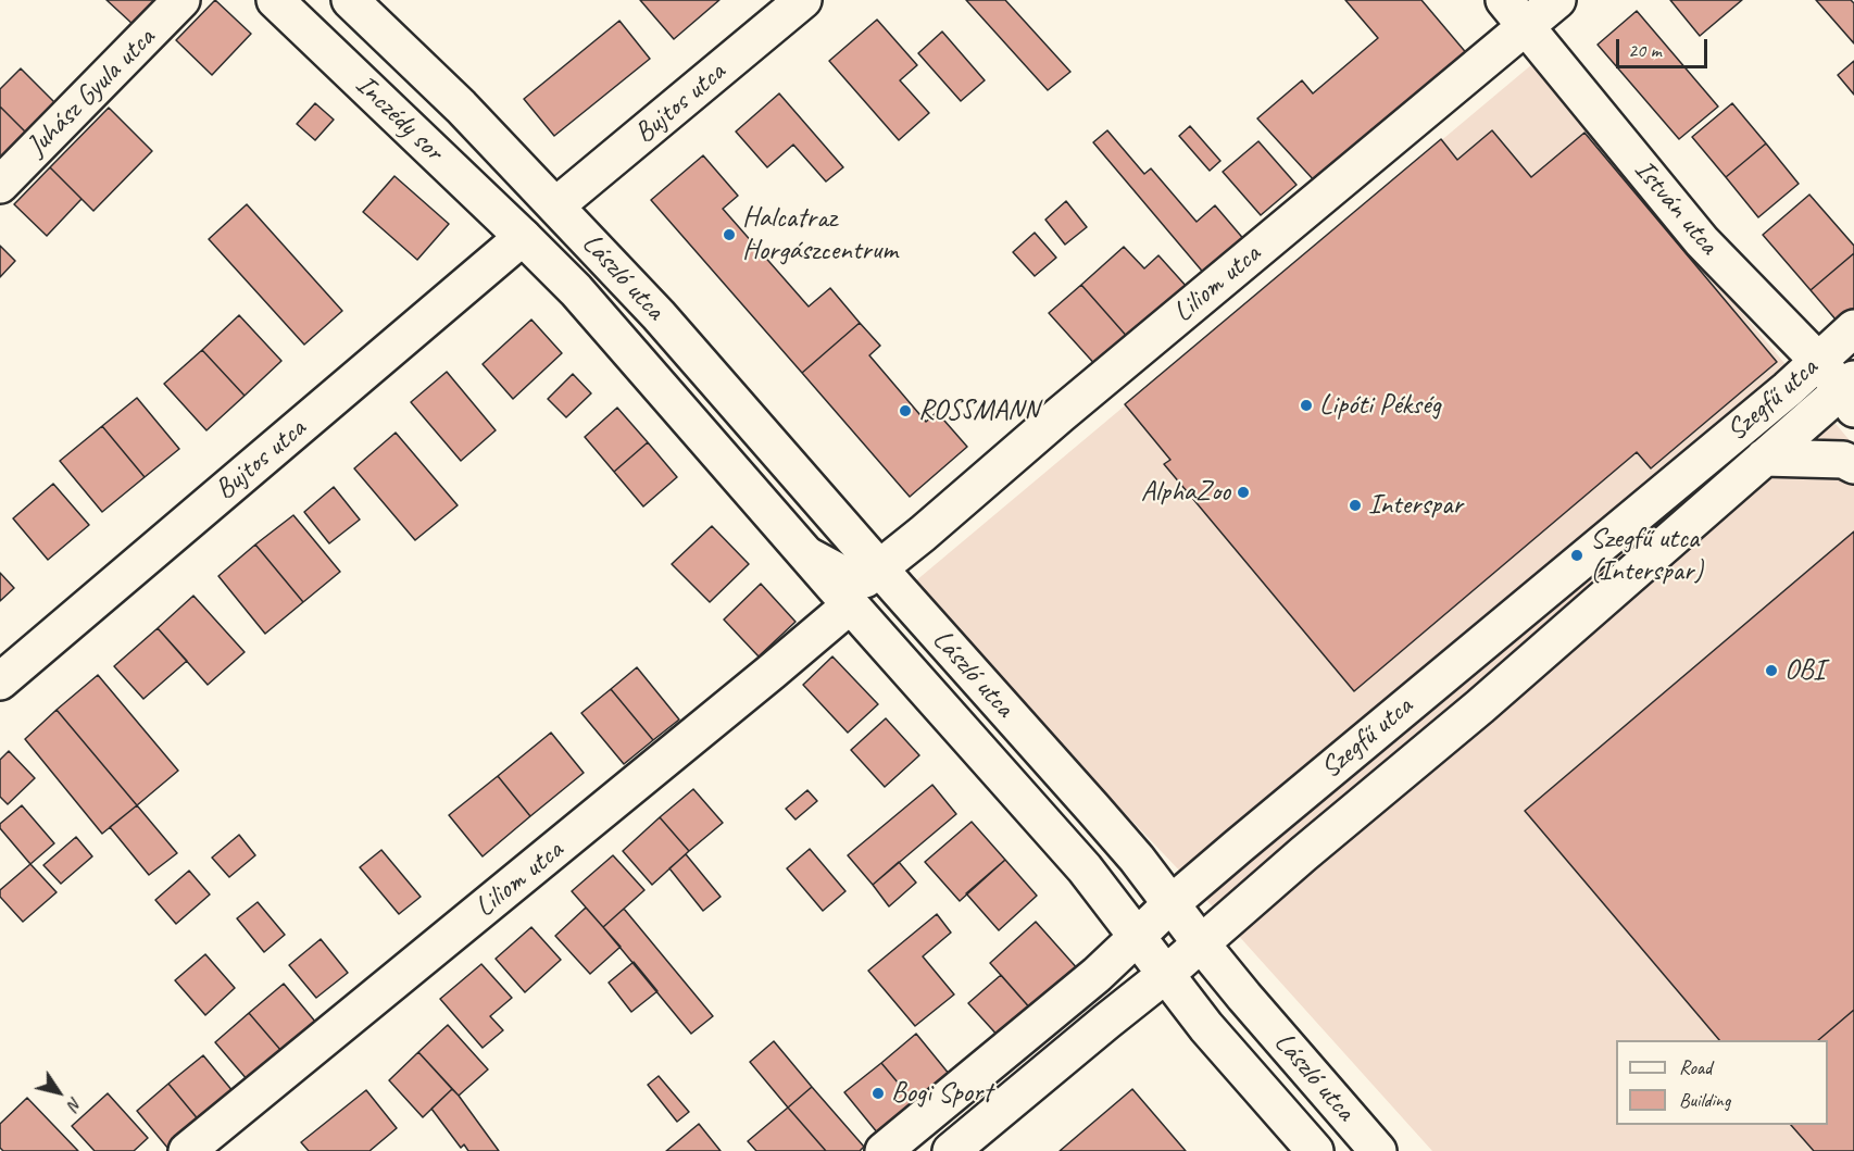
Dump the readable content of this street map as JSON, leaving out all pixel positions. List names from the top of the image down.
{
  "streets": {
    "street": [
      "Juhász Gyula utca",
      "Bujtos utca",
      "Inczédy sor",
      "István utca",
      "László utca",
      "Liliom utca",
      "Szegfű utca"
    ]
  },
  "crossings": [
    ["Bujtos utca", "Inczédy sor"],
    ["Bujtos utca", "László utca"],
    ["Inczédy sor", "László utca"],
    ["István utca", "Liliom utca"],
    ["István utca", "Szegfű utca"],
    ["László utca", "Liliom utca"],
    ["László utca", "Szegfű utca"]
  ],
  "places": [
    "Halcatraz Horgászcentrum",
    "Lipóti Pékség",
    "ROSSMANN",
    "AlphaZoo",
    "Interspar",
    "Szegfű utca (Interspar)",
    "OBI",
    "Bogi Sport"
  ],
  "legend": ["Road", "Building"],
  "scale_bar": "20 m",
  "north": "bottom right"
}
